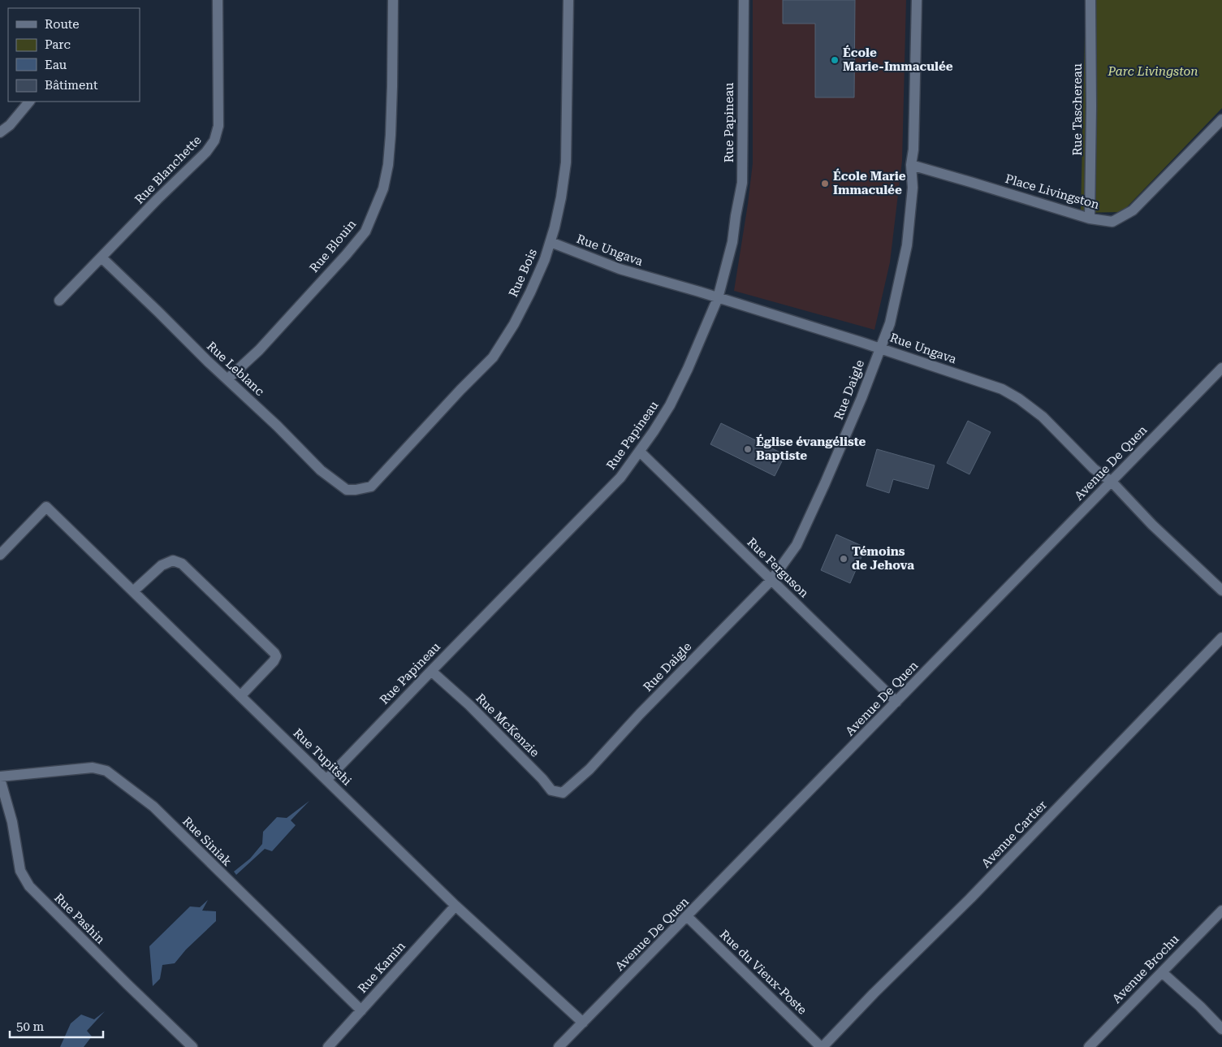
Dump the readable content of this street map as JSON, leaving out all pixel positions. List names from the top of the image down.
{
  "streets": {
    "street": [
      "Rue Taschereau",
      "Rue Papineau",
      "Rue Blanchette",
      "Place Livingston",
      "Rue Blouin",
      "Rue Ungava",
      "Rue Bois",
      "Rue Leblanc",
      "Rue Daigle",
      "Avenue De Quen",
      "Rue Ferguson",
      "Rue McKenzie",
      "Rue Tupitshi",
      "Avenue Cartier",
      "Rue Siniak",
      "Rue Pashin",
      "Rue Kamin",
      "Avenue Brochu",
      "Rue du Vieux-Poste"
    ]
  },
  "crossings": [
    ["Rue Taschereau", "Place Livingston"],
    ["Rue Papineau", "Rue Ungava"],
    ["Rue Papineau", "Rue Ferguson"],
    ["Rue Papineau", "Rue McKenzie"],
    ["Rue Papineau", "Rue Tupitshi"],
    ["Rue Blanchette", "Rue Leblanc"],
    ["Place Livingston", "Rue Daigle"],
    ["Rue Blouin", "Rue Leblanc"],
    ["Rue Ungava", "Rue Bois"],
    ["Rue Ungava", "Rue Daigle"],
    ["Rue Ungava", "Avenue De Quen"],
    ["Rue Bois", "Rue Leblanc"],
    ["Rue Daigle", "Rue Ferguson"],
    ["Rue Daigle", "Rue McKenzie"],
    ["Avenue De Quen", "Rue Ferguson"],
    ["Avenue De Quen", "Rue Tupitshi"],
    ["Avenue De Quen", "Rue du Vieux-Poste"],
    ["Rue Tupitshi", "Rue Kamin"],
    ["Avenue Cartier", "Rue du Vieux-Poste"],
    ["Rue Siniak", "Rue Pashin"],
    ["Rue Siniak", "Rue Kamin"]
  ],
  "parks": ["Parc Livingston"],
  "places": [
    "École Marie-Immaculée",
    "École Marie Immaculée",
    "Église évangéliste Baptiste",
    "Témoins de Jehova"
  ],
  "legend": [
    "Route",
    "Parc",
    "Eau",
    "Bâtiment"
  ],
  "scale_bar": "50 m"
}
